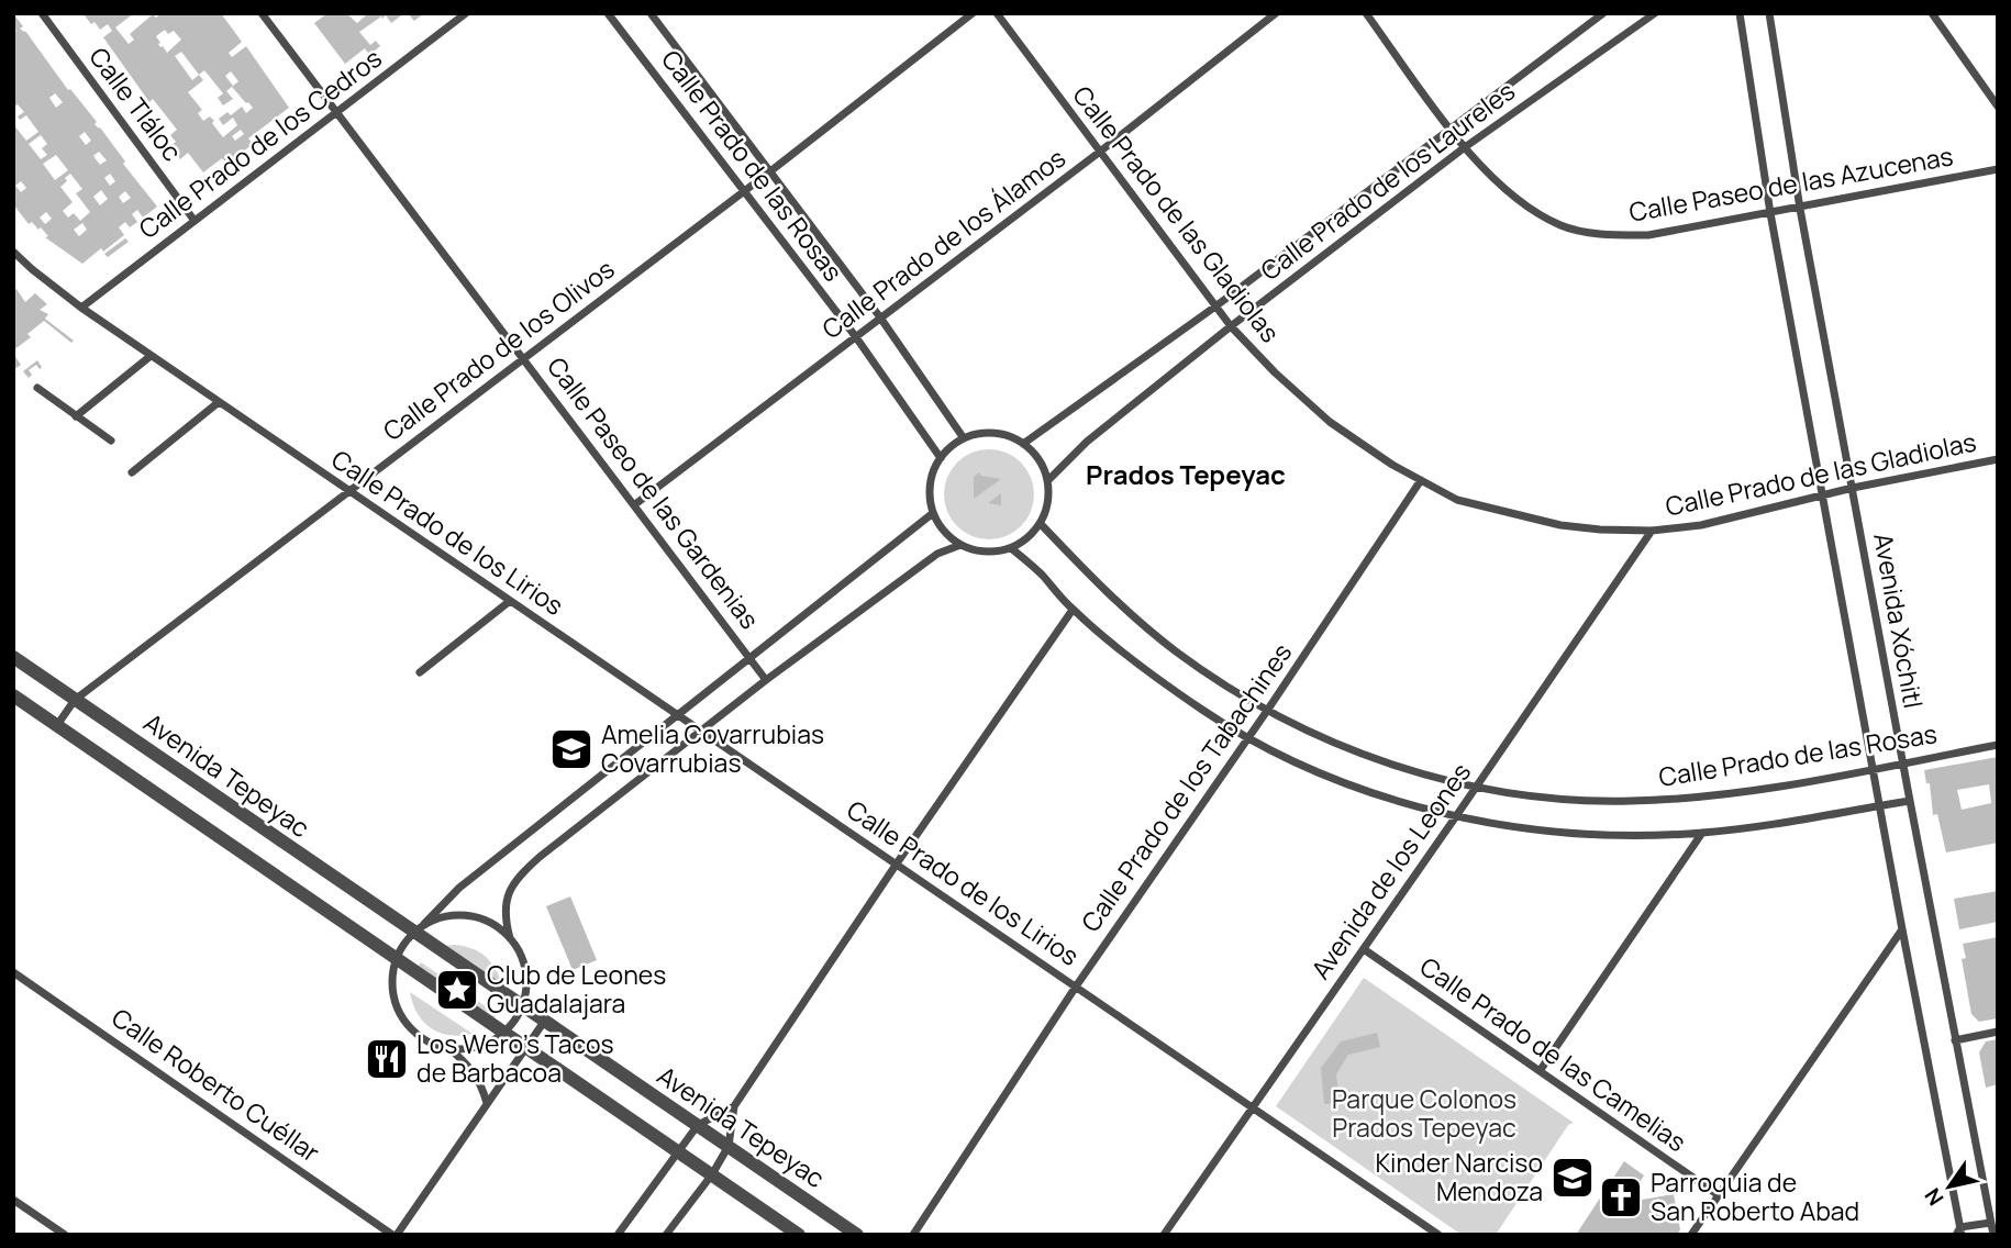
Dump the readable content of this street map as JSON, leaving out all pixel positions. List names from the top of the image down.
{
  "streets": {
    "street": [
      "Calle Tláloc",
      "Calle Prado de los Cedros",
      "Calle Prado de las Rosas",
      "Calle Prado de los Laureles",
      "Calle Paseo de las Azucenas",
      "Calle Prado de las Gladiolas",
      "Calle Prado de los Álamos",
      "Calle Prado de los Olivos",
      "Calle Paseo de las Gardenias",
      "Calle Prado de los Lirios",
      "Avenida Xóchitl",
      "Avenida Tepeyac",
      "Calle Prado de los Tabachines",
      "Avenida de los Leones",
      "Calle Prado de las Camelias",
      "Calle Roberto Cuéllar"
    ]
  },
  "crossings": [
    ["Calle Tláloc", "Calle Prado de los Cedros"],
    ["Calle Prado de los Cedros", "Calle Paseo de las Gardenias"],
    ["Calle Prado de los Cedros", "Calle Prado de los Lirios"],
    ["Calle Prado de las Rosas", "Calle Prado de los Laureles"],
    ["Calle Prado de las Rosas", "Calle Prado de los Álamos"],
    ["Calle Prado de las Rosas", "Calle Prado de los Olivos"],
    ["Calle Prado de las Rosas", "Avenida Xóchitl"],
    ["Calle Prado de las Rosas", "Calle Prado de los Tabachines"],
    ["Calle Prado de las Rosas", "Avenida de los Leones"],
    ["Calle Prado de los Laureles", "Calle Paseo de las Azucenas"],
    ["Calle Prado de los Laureles", "Calle Prado de las Gladiolas"],
    ["Calle Paseo de las Azucenas", "Avenida Xóchitl"],
    ["Calle Prado de las Gladiolas", "Calle Prado de los Álamos"],
    ["Calle Prado de las Gladiolas", "Avenida Xóchitl"],
    ["Calle Prado de las Gladiolas", "Calle Prado de los Tabachines"],
    ["Calle Prado de las Gladiolas", "Avenida de los Leones"],
    ["Calle Prado de los Álamos", "Calle Paseo de las Gardenias"],
    ["Calle Prado de los Olivos", "Calle Paseo de las Gardenias"],
    ["Calle Prado de los Olivos", "Calle Prado de los Lirios"],
    ["Calle Prado de los Olivos", "Avenida Tepeyac"],
    ["Calle Prado de los Lirios", "Calle Prado de los Tabachines"],
    ["Calle Prado de los Lirios", "Avenida de los Leones"],
    ["Avenida de los Leones", "Calle Prado de las Camelias"]
  ],
  "districts": ["Prados Tepeyac"],
  "parks": ["Parque Colonos Prados Tepeyac"],
  "places": {
    "school or university": ["Amelia Covarrubias Covarrubias", "Kinder Narciso Mendoza"],
    "place": ["Club de Leones Guadalajara"],
    "restaurant": ["Los Wero's Tacos de Barbacoa"],
    "church": ["Parroquia de San Roberto Abad"]
  },
  "north": "bottom left"
}
